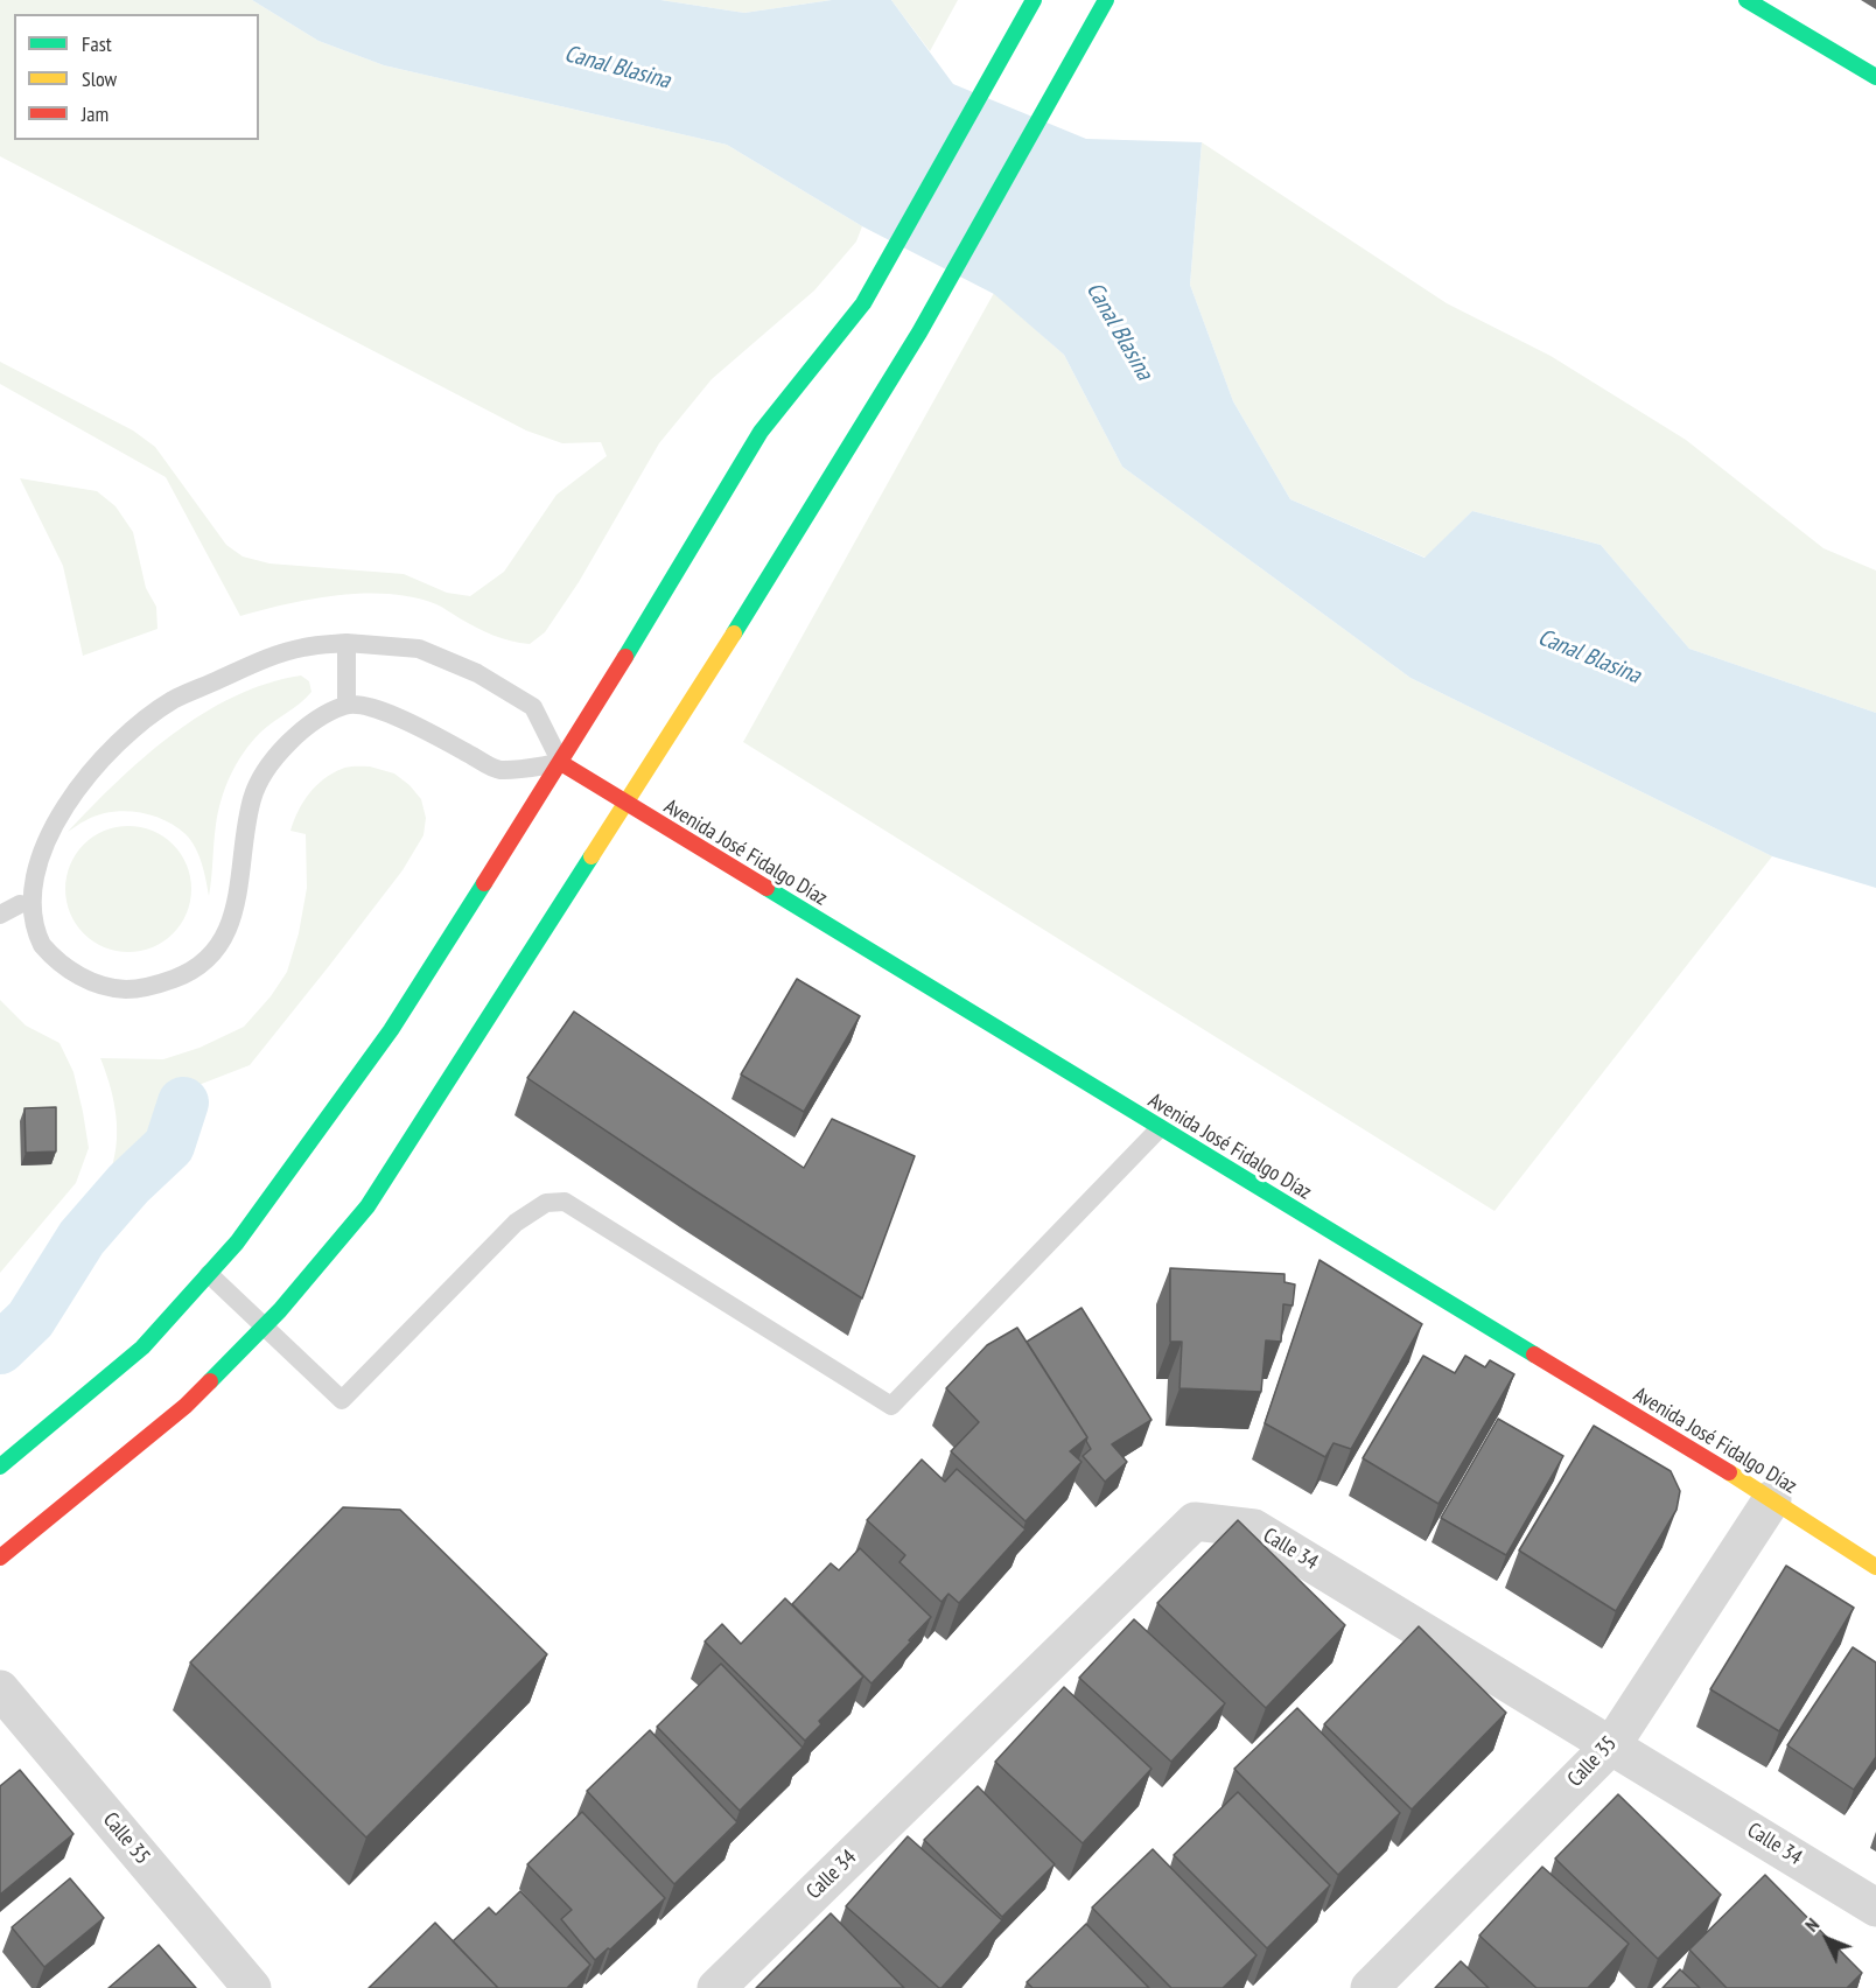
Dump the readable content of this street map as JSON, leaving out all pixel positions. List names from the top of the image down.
{
  "streets": {
    "street": ["Avenida José Fidalgo Díaz", "Calle 34", "Calle 35"]
  },
  "crossings": [
    ["Avenida José Fidalgo Díaz", "Calle 35"],
    ["Calle 34", "Calle 35"]
  ],
  "water": ["Canal Blasina"],
  "legend": ["Fast", "Slow", "Jam"],
  "north": "top left"
}
